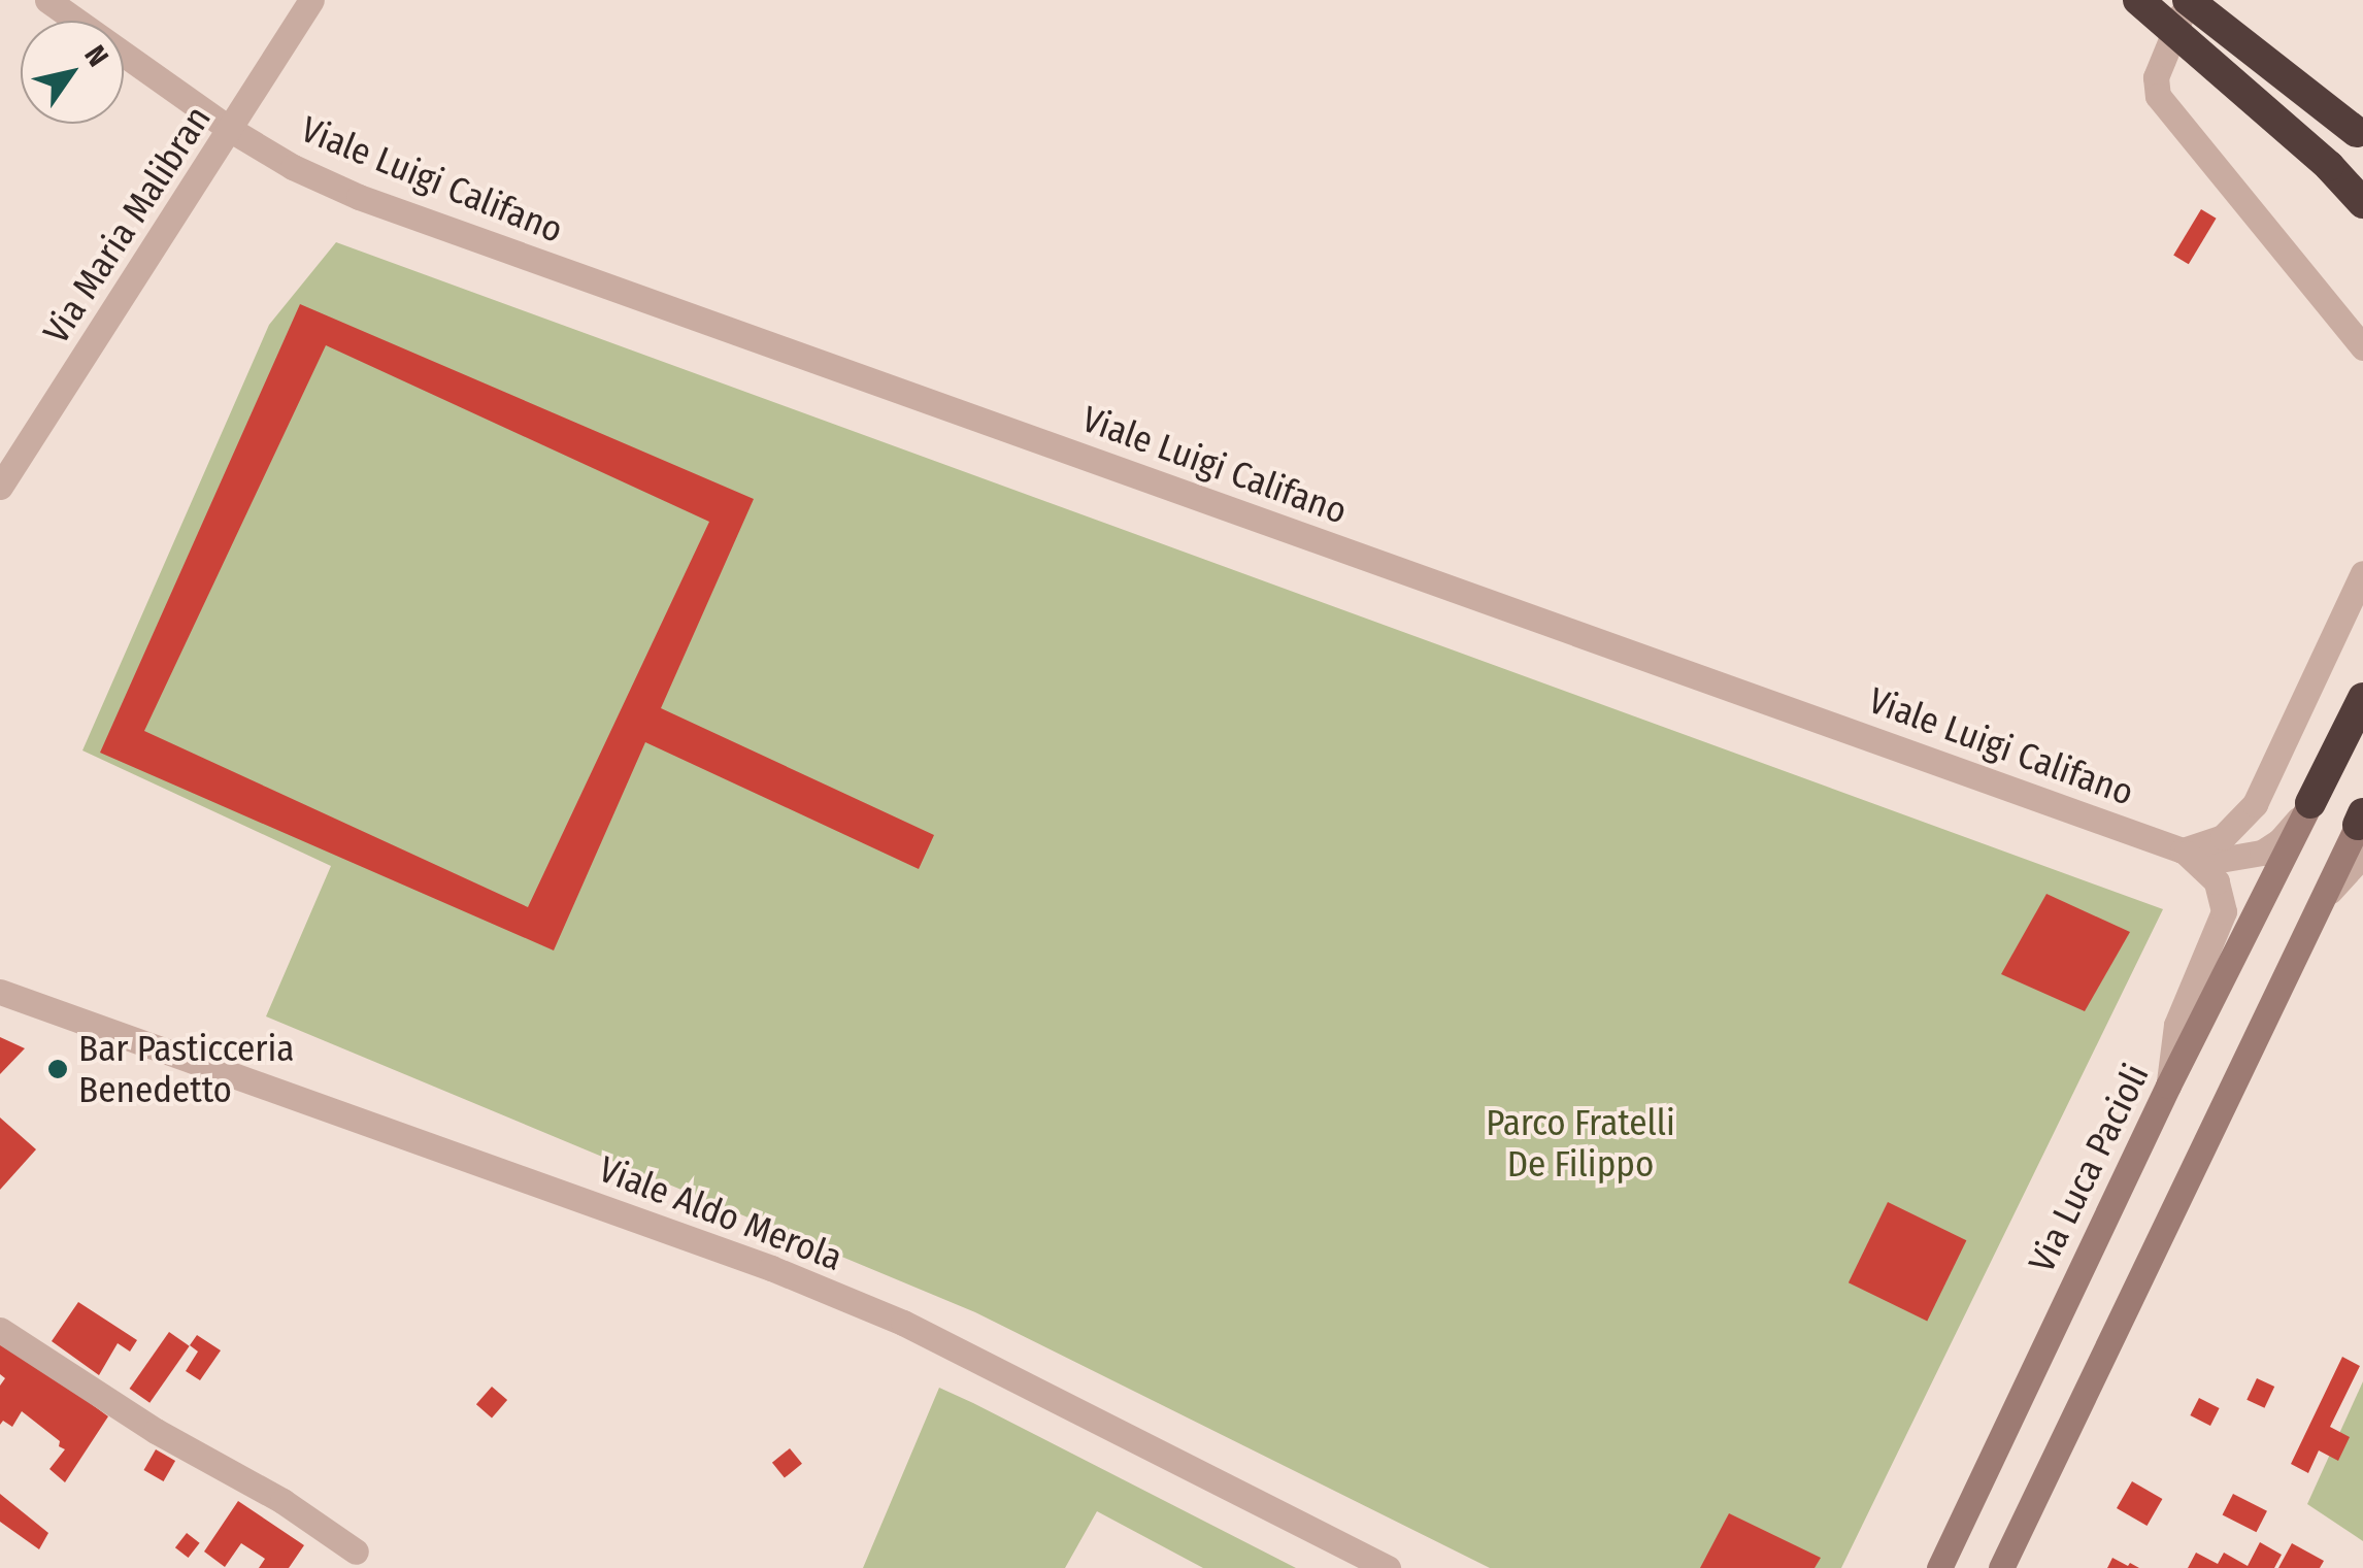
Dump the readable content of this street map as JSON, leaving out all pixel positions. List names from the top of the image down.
{
  "streets": {
    "main road": ["Via Luca Pacioli"],
    "street": ["Viale Luigi Califano", "Via Maria Malibran", "Viale Aldo Merola"]
  },
  "crossings": [
    ["Viale Luigi Califano", "Via Maria Malibran"],
    ["Viale Luigi Califano", "Via Luca Pacioli"]
  ],
  "parks": ["Parco Fratelli De Filippo"],
  "places": ["Bar Pasticceria Benedetto"],
  "north": "top right"
}
